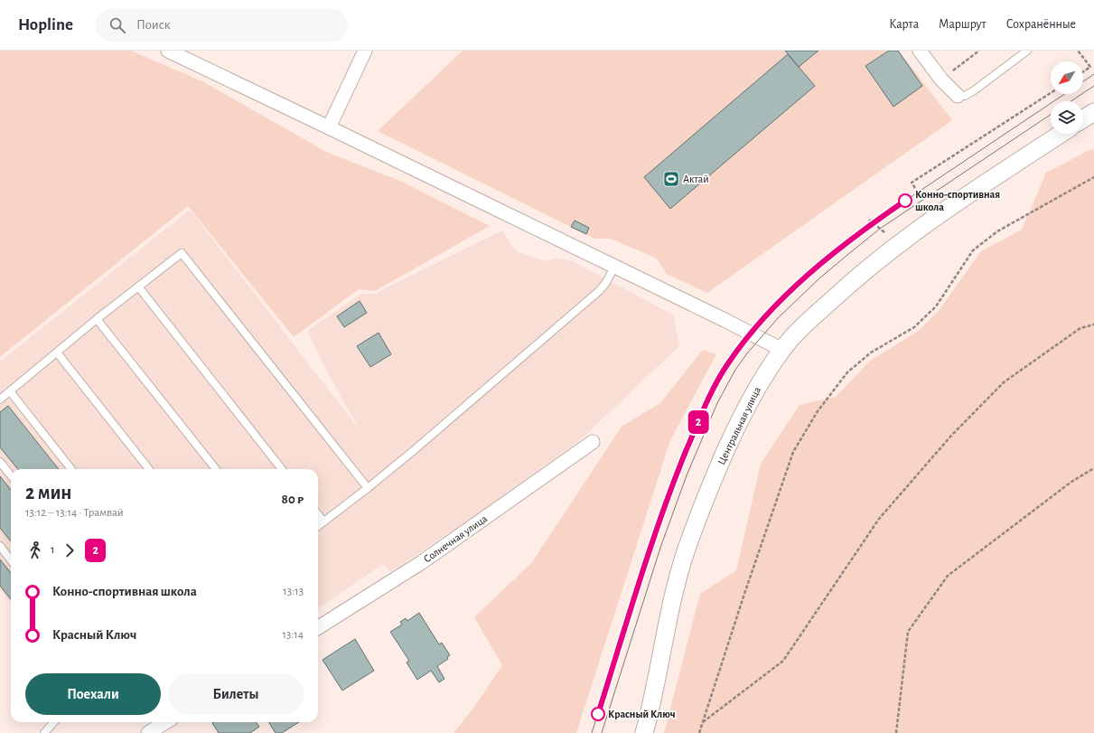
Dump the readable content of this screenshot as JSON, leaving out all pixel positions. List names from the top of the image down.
{
  "streets": {
    "street": ["Центральная улица", "Солнечная улица"]
  },
  "places": {
    "sports": ["Актай"],
    "other": ["Конно-спортивная школа", "Красный Ключ"]
  },
  "lines": ["tram line 2"],
  "north": "bottom left",
  "page": {
    "header": "Hopline",
    "search": "Поиск",
    "nav": ["Карта", "Маршрут", "Сохранённые"],
    "on_map": "2",
    "heading": ["2 мин", "13:12 – 13:14 · Трамвай", "80 ₽"],
    "legs": ["1", "2"],
    "list": [
      {
        "name": "Конно-спортивная школа",
        "value": "13:13"
      },
      {
        "name": "Красный Ключ",
        "value": "13:14"
      }
    ],
    "buttons": ["Поехали", "Билеты"]
  }
}
